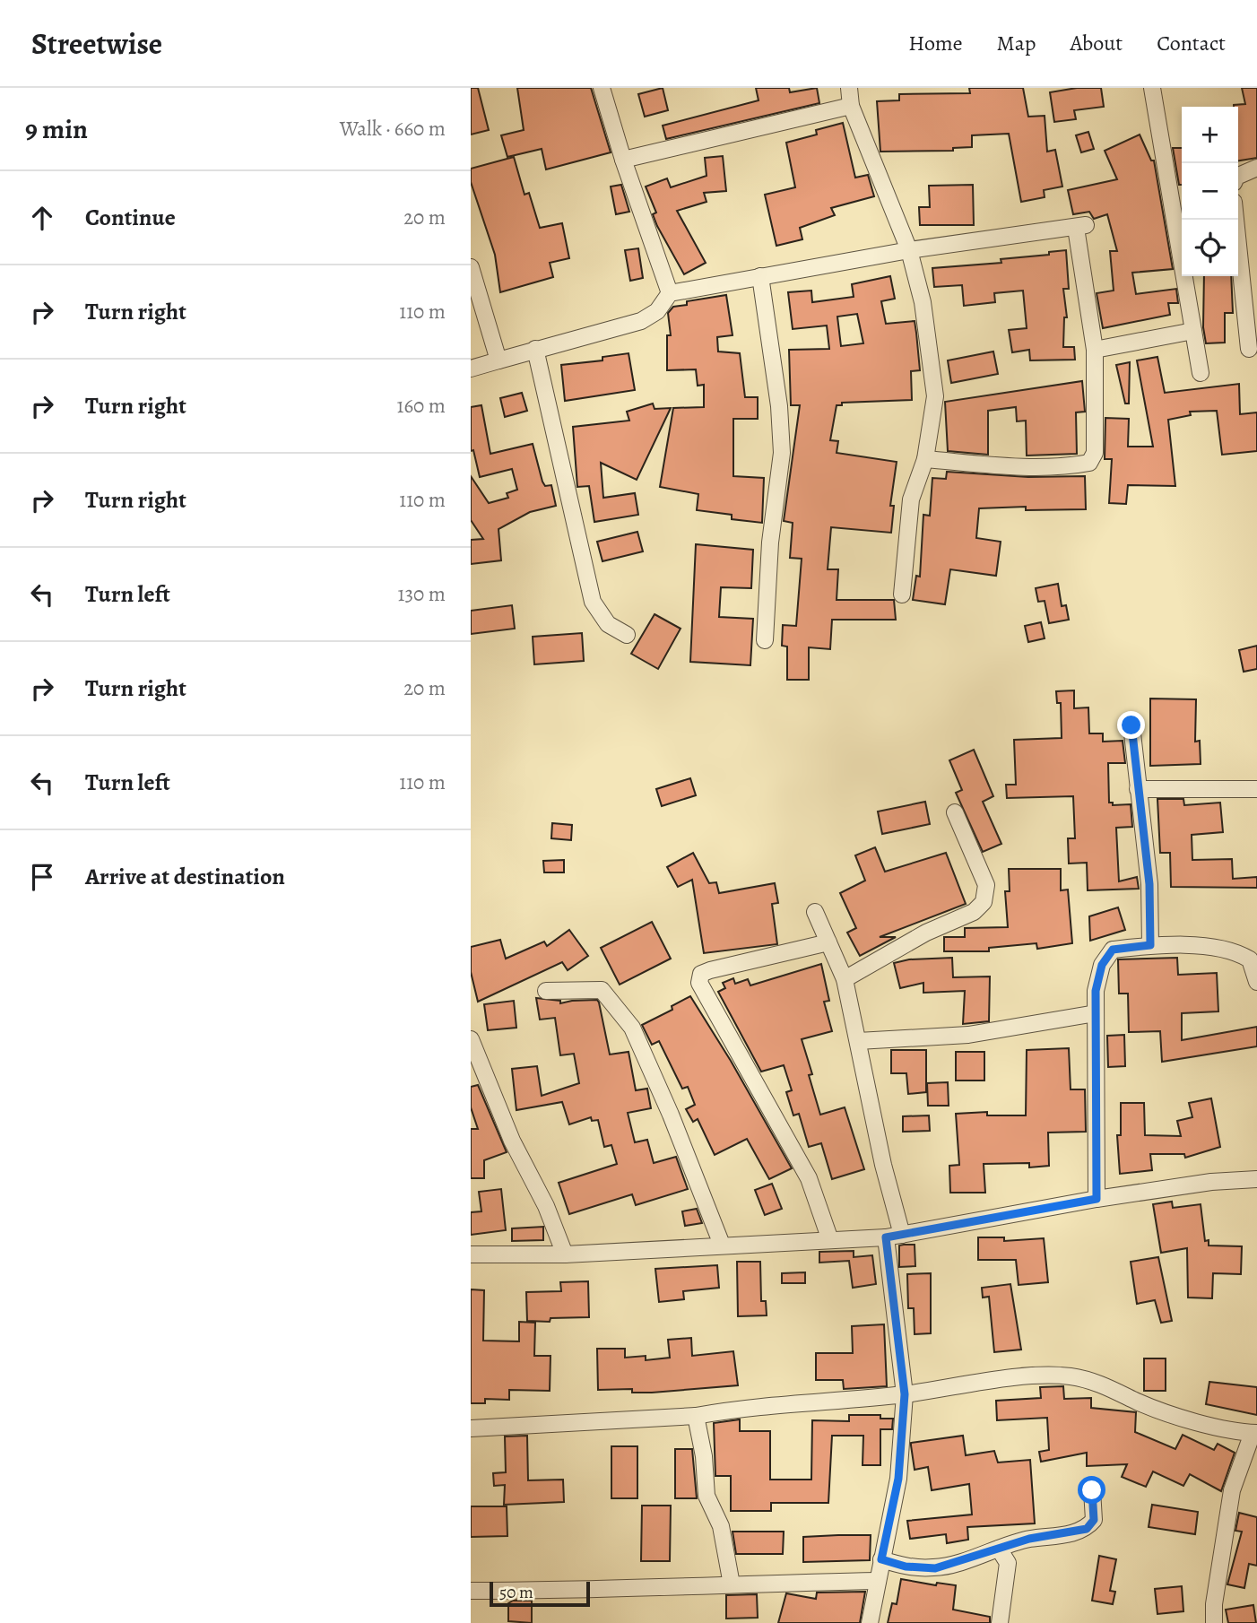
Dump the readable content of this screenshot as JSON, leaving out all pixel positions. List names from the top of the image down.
{
  "scale_bar": "50 m",
  "page": {
    "header": "Streetwise",
    "nav": [
      "Home",
      "Map",
      "About",
      "Contact"
    ],
    "heading": ["9 min", "Walk · 660 m"],
    "map_buttons": ["+", "−"],
    "list": [
      ["Continue", "20 m"],
      ["Turn right", "110 m"],
      ["Turn right", "160 m"],
      ["Turn right", "110 m"],
      ["Turn left", "130 m"],
      ["Turn right", "20 m"],
      ["Turn left", "110 m"],
      "Arrive at destination"
    ],
    "scale": "50 m"
  }
}
